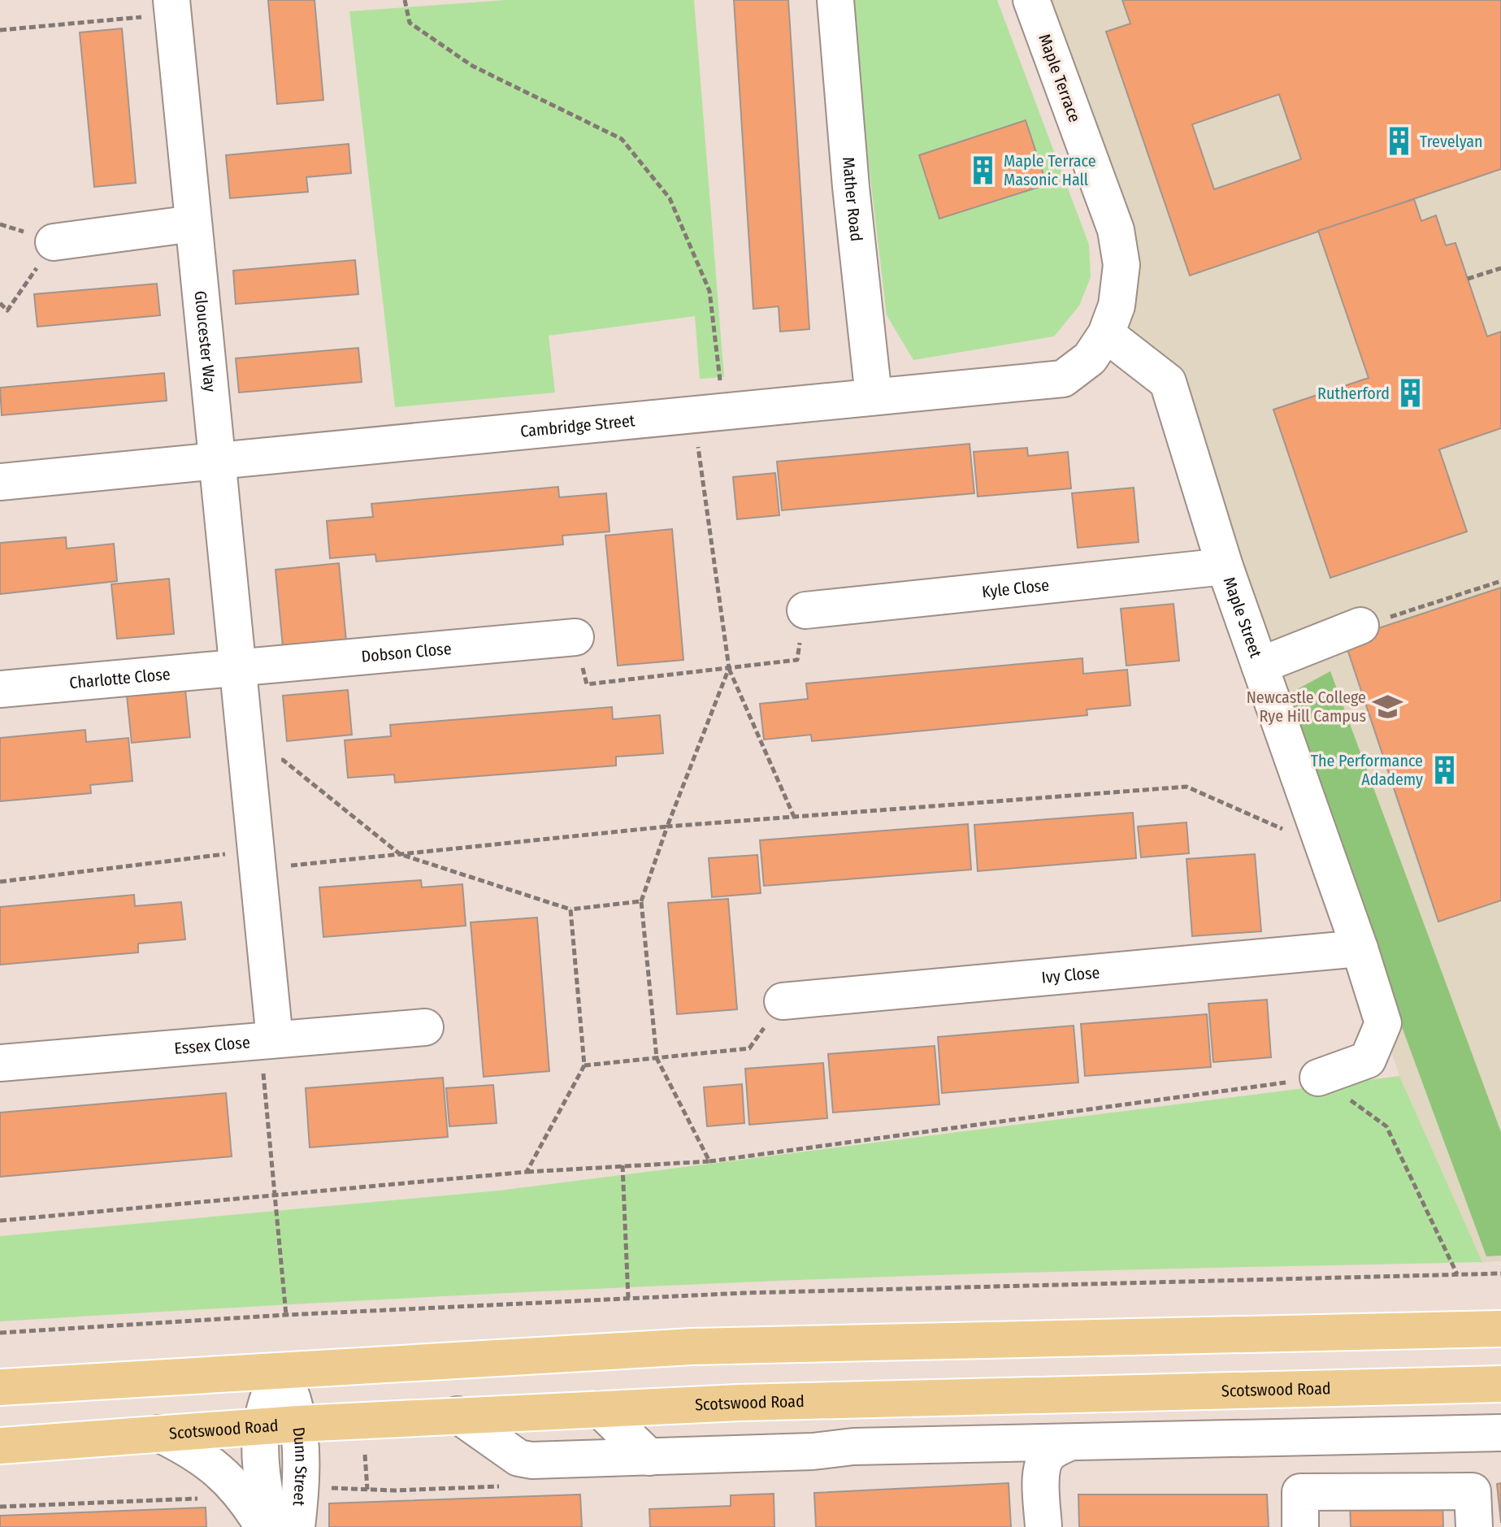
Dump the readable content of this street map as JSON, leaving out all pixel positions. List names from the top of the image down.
{
  "streets": {
    "main road": ["Scotswood Road"],
    "street": [
      "Maple Terrace",
      "Mather Road",
      "Gloucester Way",
      "Cambridge Street",
      "Kyle Close",
      "Maple Street",
      "Dobson Close",
      "Charlotte Close",
      "Ivy Close",
      "Essex Close",
      "Dunn Street"
    ]
  },
  "crossings": [
    ["Maple Terrace", "Cambridge Street"],
    ["Maple Terrace", "Maple Street"],
    ["Mather Road", "Cambridge Street"],
    ["Gloucester Way", "Cambridge Street"],
    ["Gloucester Way", "Dobson Close"],
    ["Gloucester Way", "Charlotte Close"],
    ["Gloucester Way", "Essex Close"],
    ["Cambridge Street", "Maple Street"],
    ["Kyle Close", "Maple Street"],
    ["Maple Street", "Ivy Close"],
    ["Dobson Close", "Charlotte Close"],
    ["Scotswood Road", "Dunn Street"]
  ],
  "places": {
    "building": [
      "Trevelyan",
      "Maple Terrace Masonic Hall",
      "Rutherford",
      "The Performance Adademy"
    ],
    "school or university": ["Newcastle College Rye Hill Campus"]
  }
}
